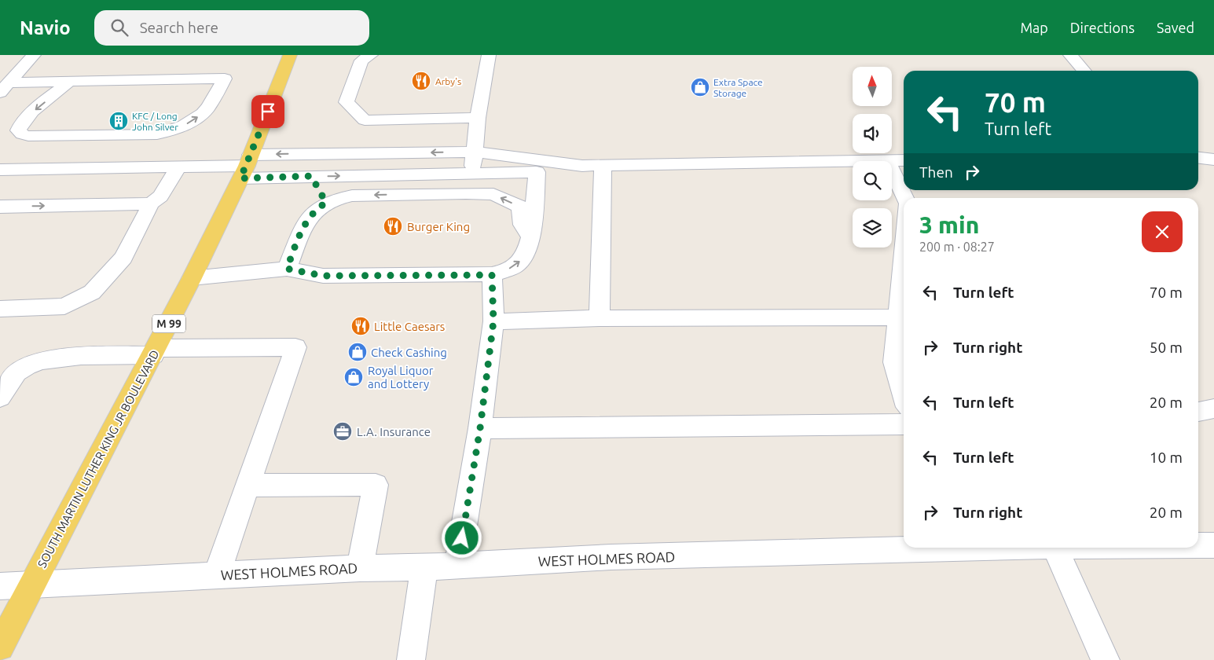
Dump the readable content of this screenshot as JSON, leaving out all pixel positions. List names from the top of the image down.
{
  "streets": {
    "main road": ["M 99", "SOUTH MARTIN LUTHER KING JR BOULEVARD"],
    "street": ["WEST HOLMES ROAD"]
  },
  "crossings": [
    ["SOUTH MARTIN LUTHER KING JR BOULEVARD", "WEST HOLMES ROAD"]
  ],
  "places": {
    "restaurant": ["Arby's", "Burger King", "Little Caesars"],
    "shop": ["Extra Space Storage", "Check Cashing", "Royal Liquor and Lottery"],
    "building": ["KFC / Long John Silver"],
    "office": ["L.A. Insurance"]
  },
  "north": "top",
  "page": {
    "header": "Navio",
    "search": "Search here",
    "nav": ["Map", "Directions", "Saved"],
    "turn": ["70 m", "Turn left"],
    "then": "Then",
    "heading": ["3 min", "200 m · 08:27"],
    "list": [
      {
        "name": "Turn left",
        "value": "70 m"
      },
      {
        "name": "Turn right",
        "value": "50 m"
      },
      {
        "name": "Turn left",
        "value": "20 m"
      },
      {
        "name": "Turn left",
        "value": "10 m"
      },
      {
        "name": "Turn right",
        "value": "20 m"
      }
    ]
  }
}
